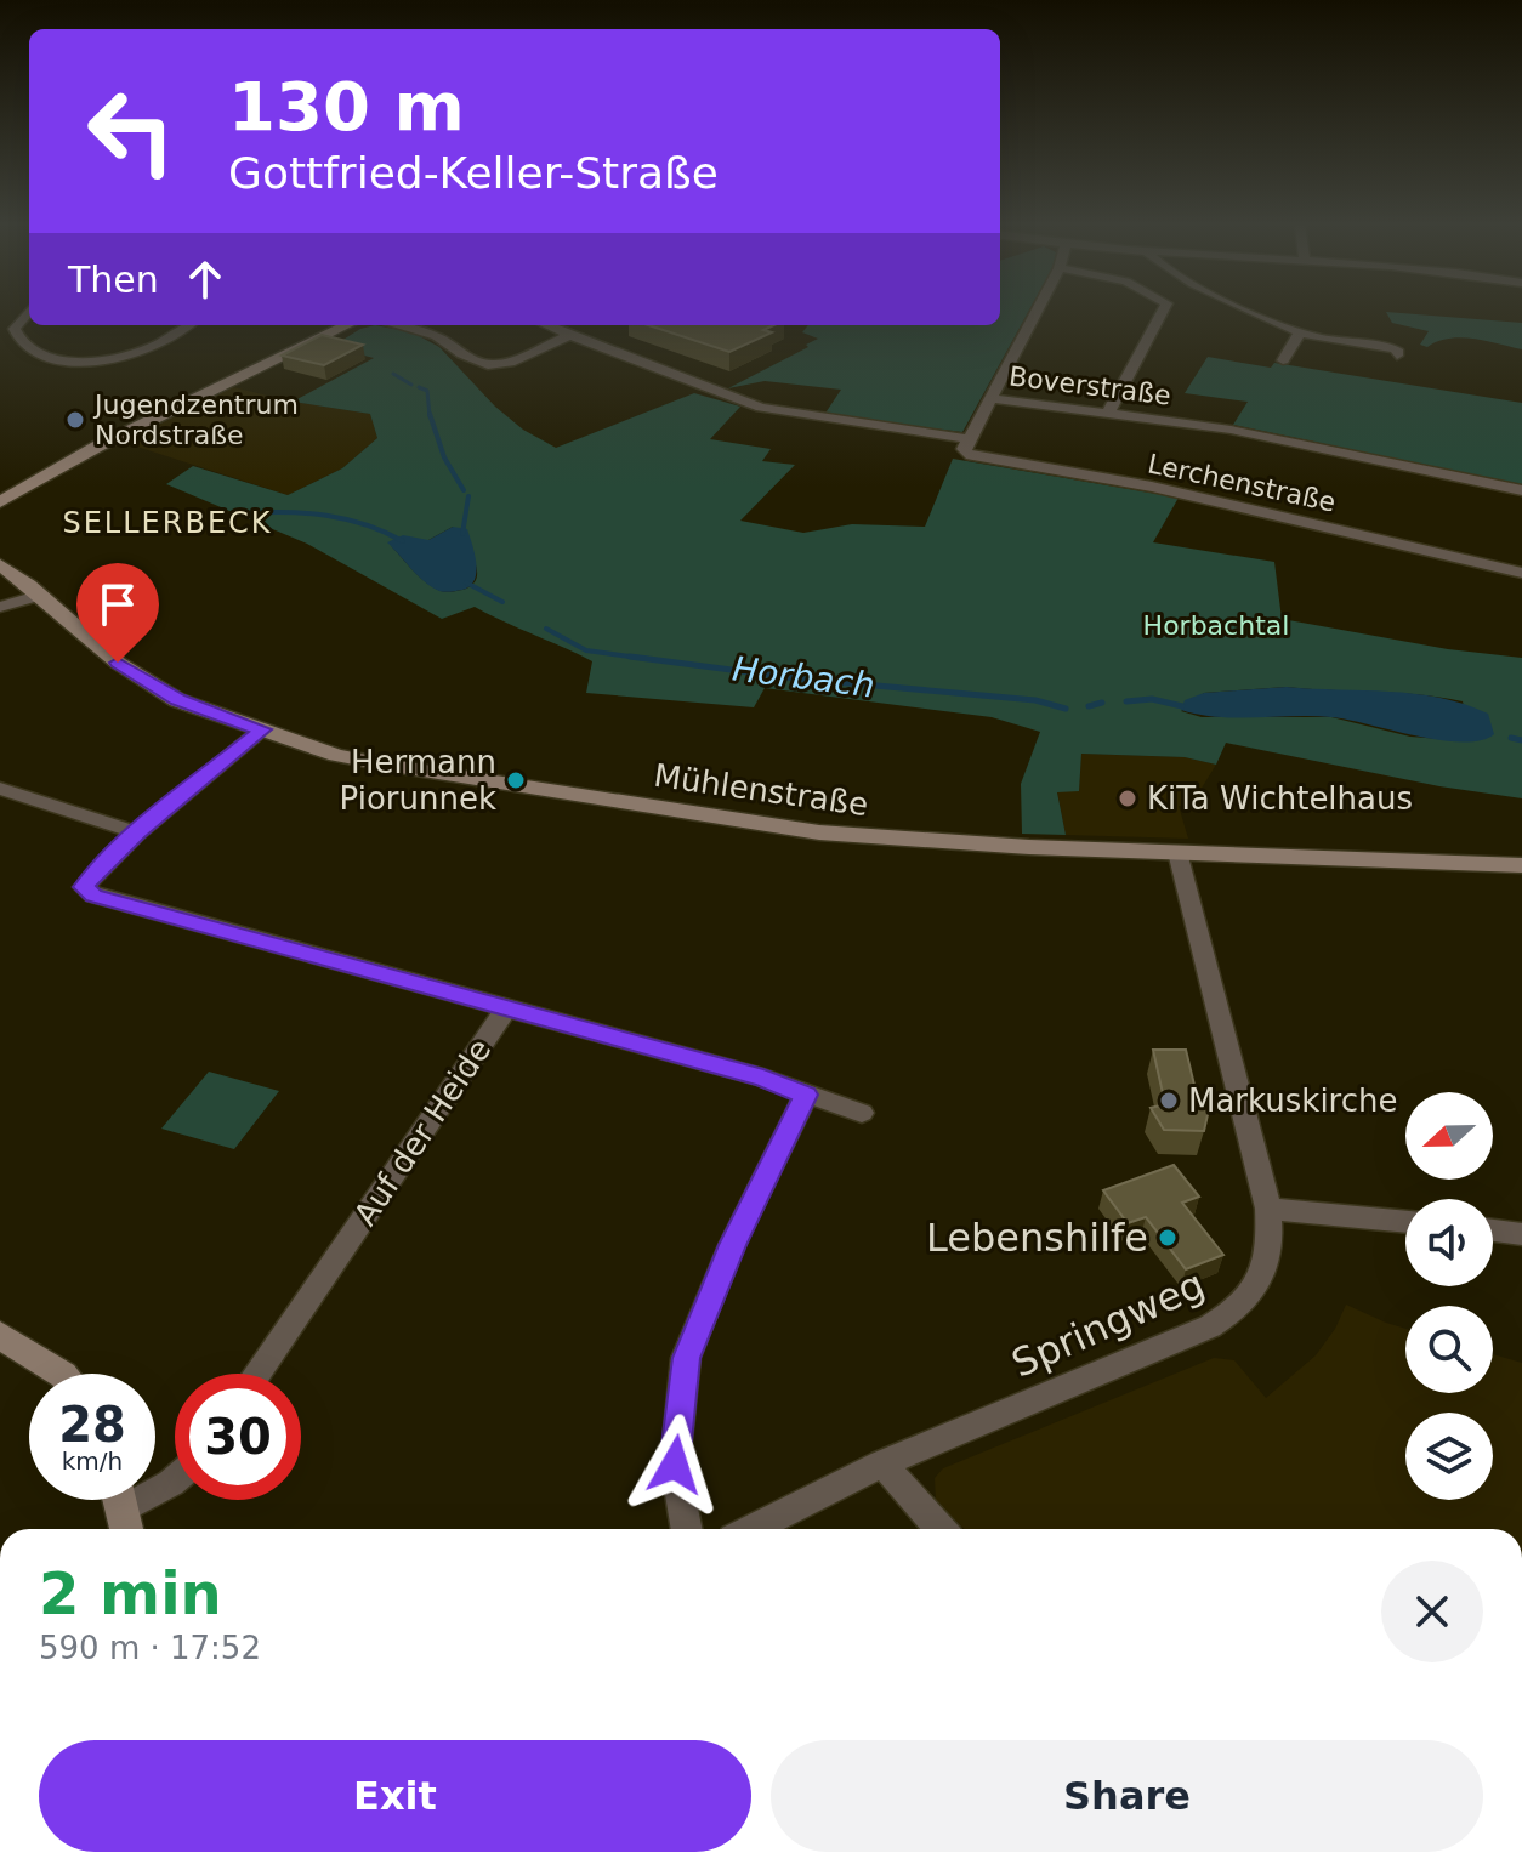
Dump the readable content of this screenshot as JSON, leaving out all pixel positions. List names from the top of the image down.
{
  "streets": {
    "street": [
      "Boverstraße",
      "Lerchenstraße",
      "Mühlenstraße",
      "Auf der Heide",
      "Springweg"
    ]
  },
  "crossings": [
    ["Boverstraße", "Lerchenstraße"],
    ["Mühlenstraße", "Auf der Heide"],
    ["Mühlenstraße", "Springweg"]
  ],
  "districts": ["SELLERBECK"],
  "water": ["Horbach"],
  "parks": ["Horbachtal"],
  "places": [
    "Jugendzentrum Nordstraße",
    "Hermann Piorunnek",
    "KiTa Wichtelhaus",
    "Markuskirche",
    "Lebenshilfe"
  ],
  "north": "left",
  "page": {
    "turn": ["130 m", "Gottfried-Keller-Straße"],
    "then": "Then",
    "speed": "28 km/h",
    "limit": "30",
    "heading": ["2 min", "590 m · 17:52"],
    "buttons": ["Exit", "Share"]
  }
}
